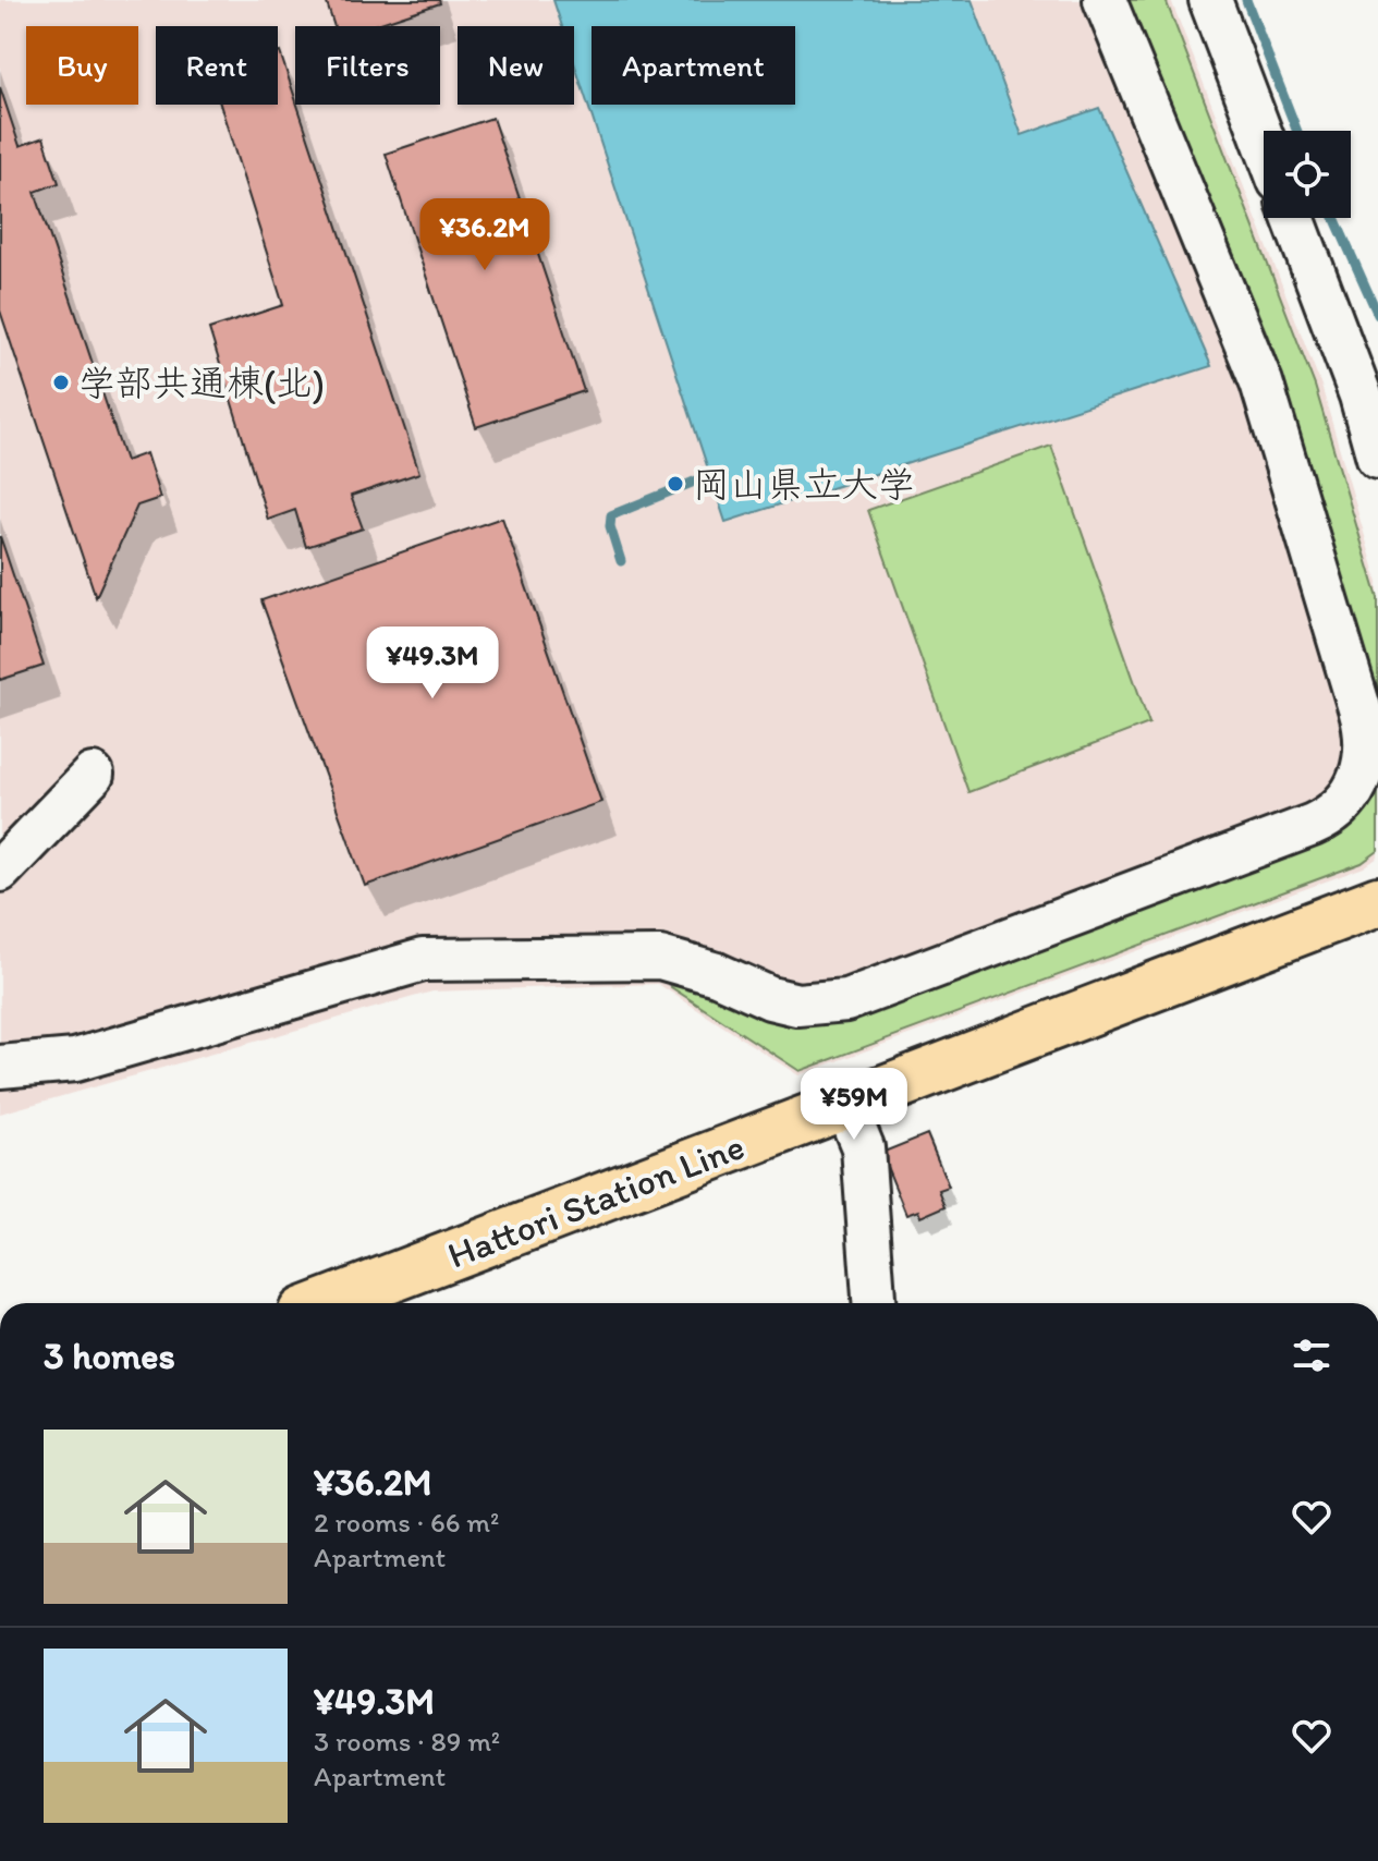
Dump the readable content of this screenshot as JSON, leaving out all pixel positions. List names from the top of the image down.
{
  "streets": {
    "main road": ["Hattori Station Line"]
  },
  "places": ["学部共通棟(北)", "岡山県立大学"],
  "page": {
    "chip": [
      "Buy",
      "Rent",
      "Filters",
      "New",
      "Apartment"
    ],
    "price": ["¥36.2M", "¥49.3M", "¥59M"],
    "heading": "3 homes",
    "list": [
      {
        "name": "¥36.2M",
        "note": "2 rooms · 66 m² · Apartment"
      },
      {
        "name": "¥49.3M",
        "note": "3 rooms · 89 m² · Apartment"
      }
    ]
  }
}
